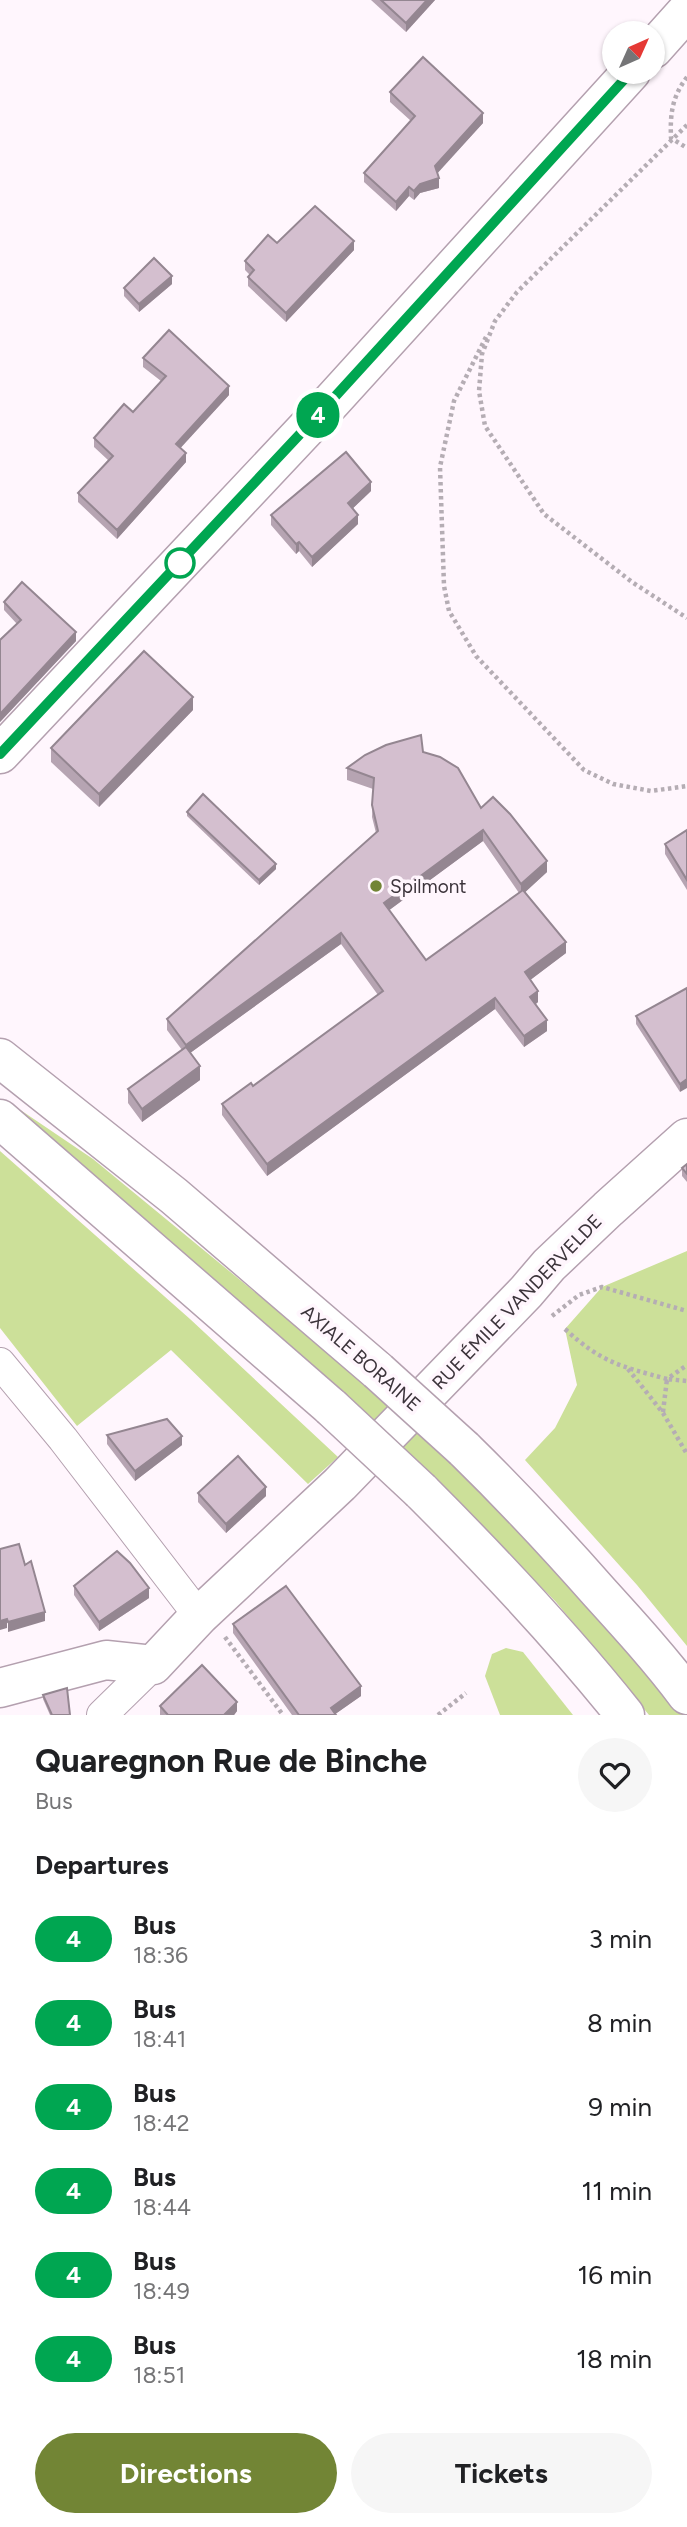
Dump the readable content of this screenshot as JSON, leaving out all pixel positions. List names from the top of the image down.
{
  "streets": {
    "main road": ["RUE ÉMILE VANDERVELDE", "AXIALE BORAINE"]
  },
  "places": ["Spilmont"],
  "lines": ["bus line 4"],
  "north": "top right",
  "page": {
    "on_map": "4",
    "heading": [
      ["Quaregnon Rue de Binche", "Bus"],
      "Departures"
    ],
    "list": [
      {
        "mark": "4",
        "name": "Bus",
        "note": "18:36",
        "value": "3 min"
      },
      {
        "mark": "4",
        "name": "Bus",
        "note": "18:41",
        "value": "8 min"
      },
      {
        "mark": "4",
        "name": "Bus",
        "note": "18:42",
        "value": "9 min"
      },
      {
        "mark": "4",
        "name": "Bus",
        "note": "18:44",
        "value": "11 min"
      },
      {
        "mark": "4",
        "name": "Bus",
        "note": "18:49",
        "value": "16 min"
      },
      {
        "mark": "4",
        "name": "Bus",
        "note": "18:51",
        "value": "18 min"
      }
    ],
    "buttons": ["Directions", "Tickets"]
  }
}
